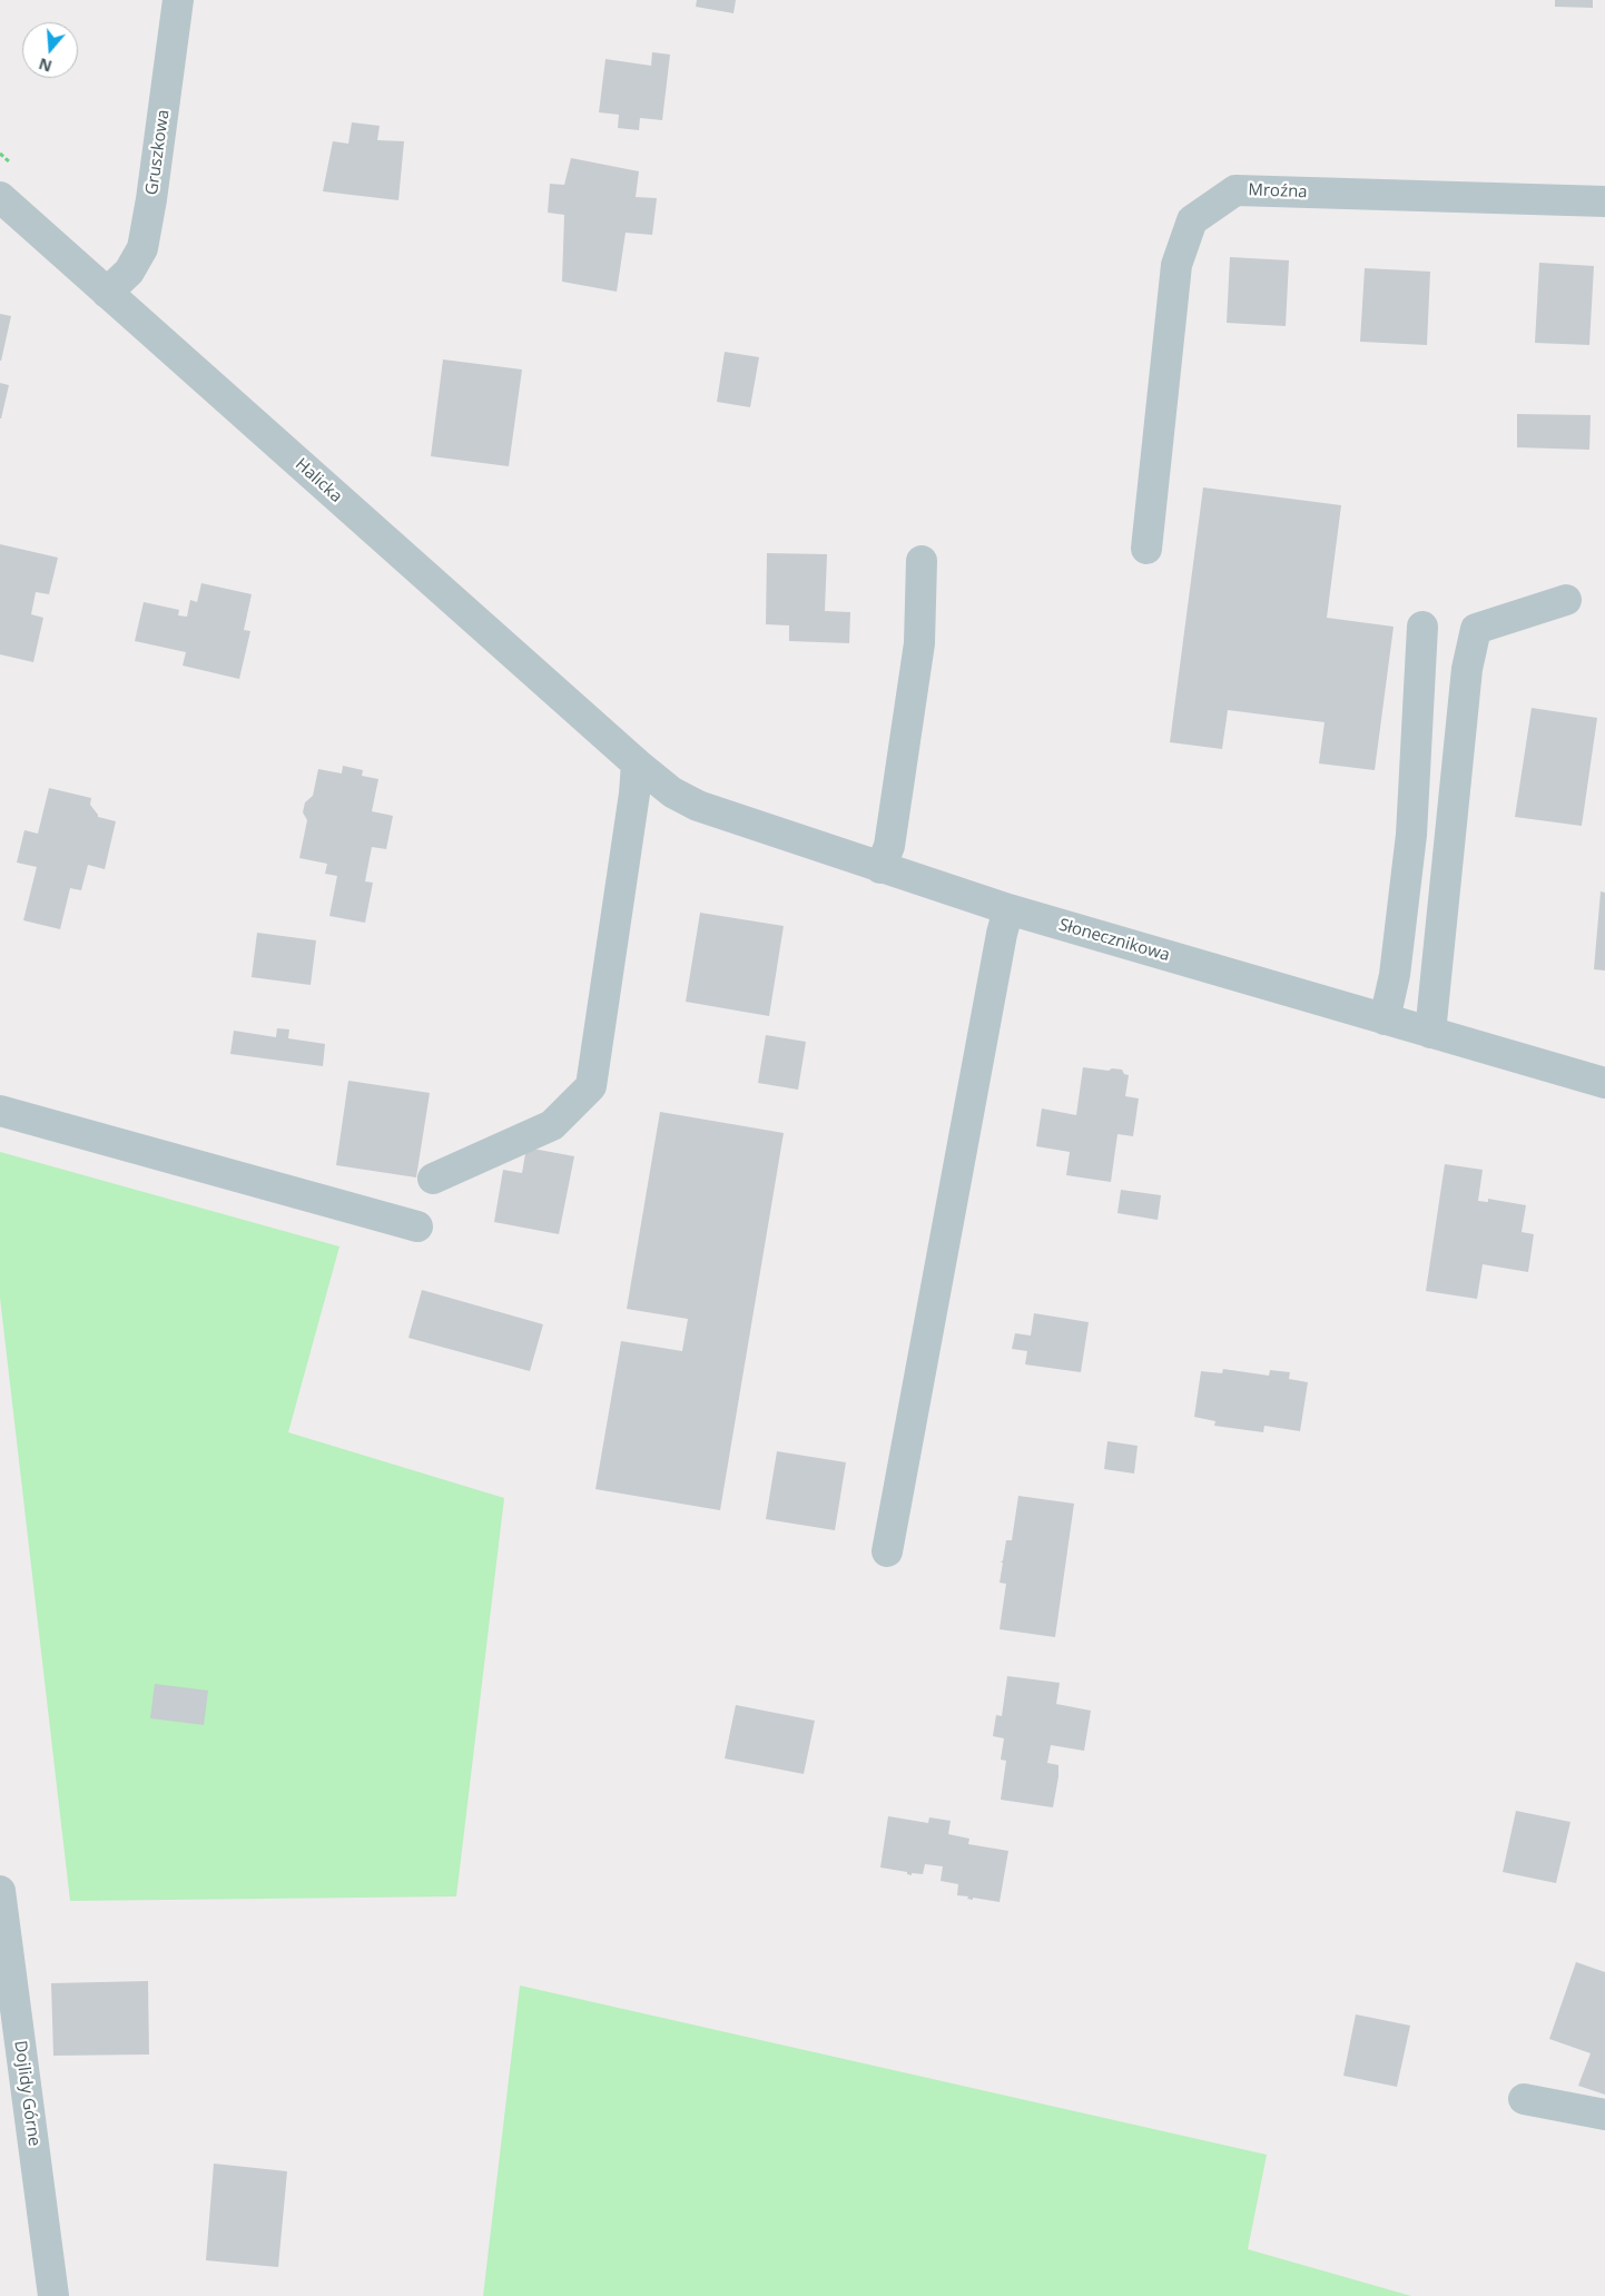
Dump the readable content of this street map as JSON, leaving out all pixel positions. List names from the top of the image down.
{
  "streets": {
    "street": [
      "Gruszkowa",
      "Mroźna",
      "Halicka",
      "Słonecznikowa",
      "Dojlidy Górne"
    ]
  },
  "crossings": [
    ["Gruszkowa", "Halicka"],
    ["Halicka", "Słonecznikowa"]
  ],
  "north": "bottom"
}
